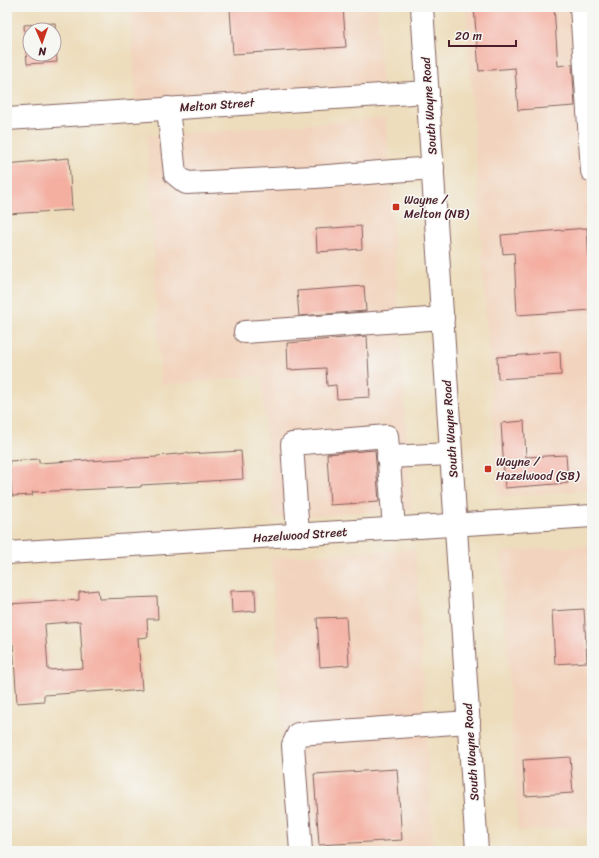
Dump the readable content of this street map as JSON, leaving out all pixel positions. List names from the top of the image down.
{
  "streets": {
    "street": ["Melton Street", "South Wayne Road", "Hazelwood Street"]
  },
  "crossings": [
    ["Melton Street", "South Wayne Road"],
    ["South Wayne Road", "Hazelwood Street"]
  ],
  "places": {
    "transit": ["Wayne / Melton (NB)", "Wayne / Hazelwood (SB)"]
  },
  "scale_bar": "20 m",
  "north": "bottom"
}
